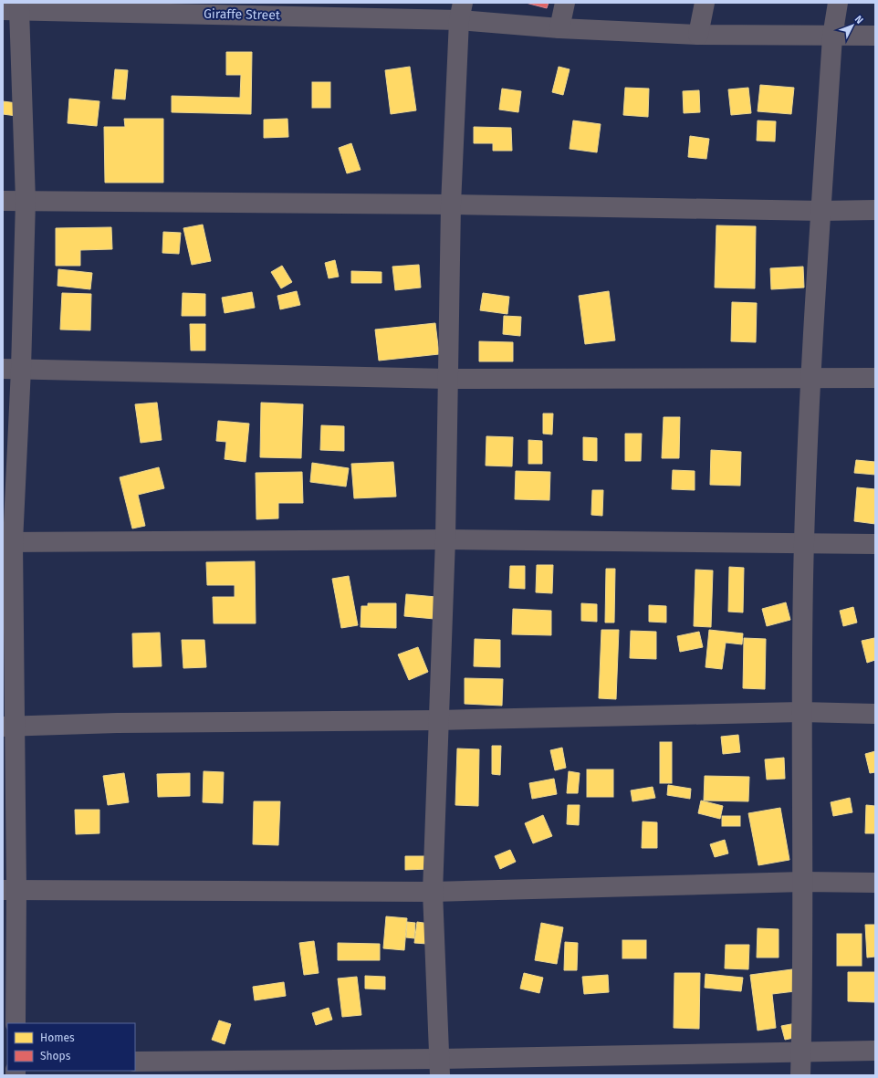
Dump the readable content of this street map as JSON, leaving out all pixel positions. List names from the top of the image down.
{
  "streets": {
    "street": ["Giraffe Street"]
  },
  "legend": ["Homes", "Shops"],
  "north": "top right"
}
